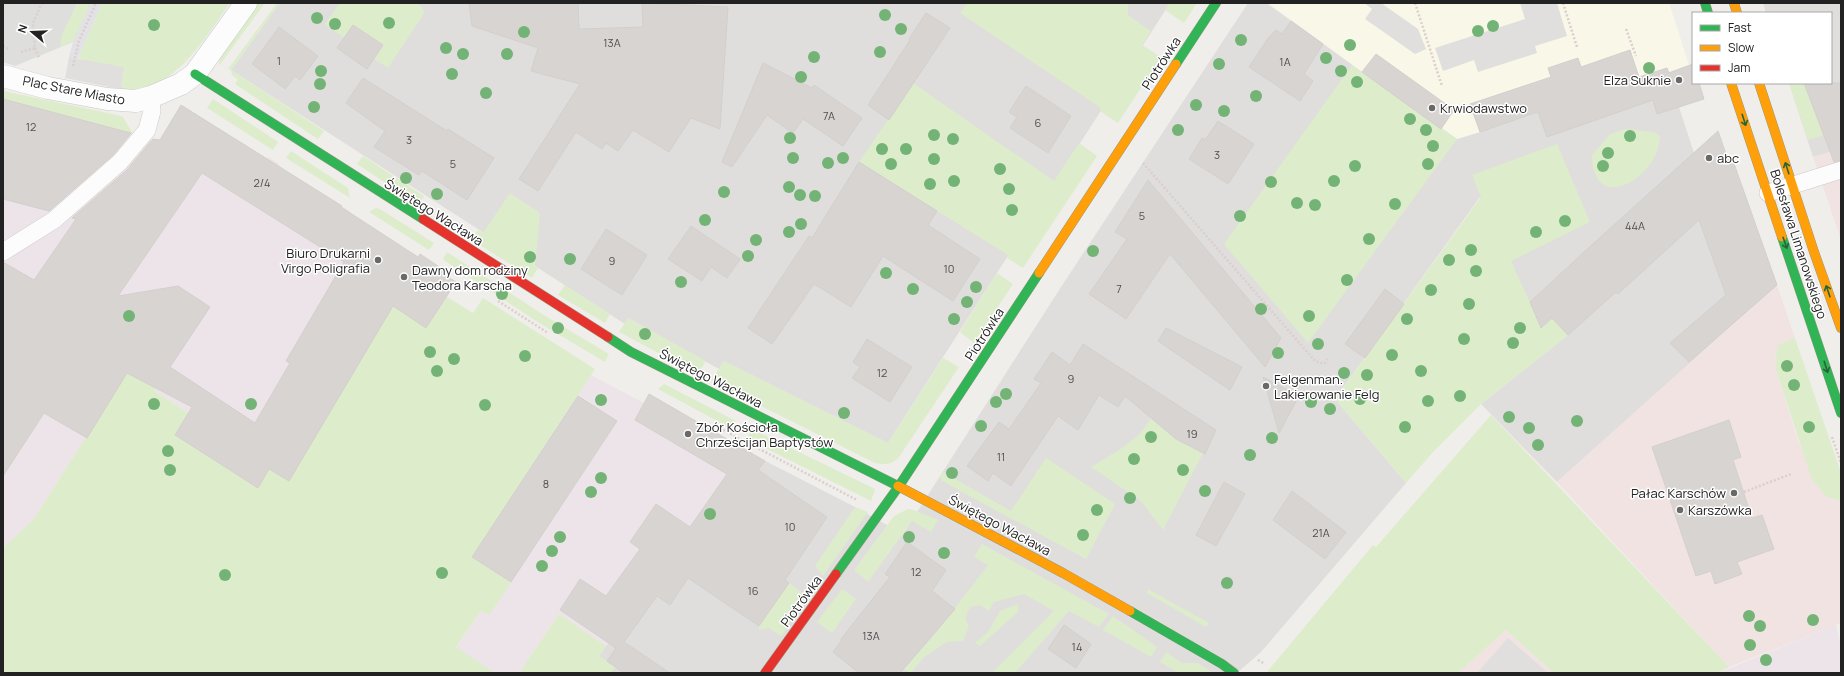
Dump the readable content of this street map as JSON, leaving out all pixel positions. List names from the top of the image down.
{
  "streets": {
    "street": [
      "Piotrówka",
      "Plac Stare Miasto",
      "Świętego Wacława",
      "Bolesława Limanowskiego"
    ]
  },
  "crossings": [
    ["Piotrówka", "Świętego Wacława"],
    ["Plac Stare Miasto", "Świętego Wacława"]
  ],
  "places": [
    "Elza Suknie",
    "Krwiodawstwo",
    "abc",
    "Biuro Drukarni Virgo Poligrafia",
    "Dawny dom rodziny Teodora Karscha",
    "Felgenman. Lakierowanie Felg",
    "Zbór Kościoła Chrześcijan Baptystów",
    "Pałac Karschów",
    "Karszówka"
  ],
  "house_numbers": [
    "13A",
    "1",
    "1A",
    "7A",
    "6",
    "12",
    "3",
    "3",
    "5",
    "2/4",
    "5",
    "44A",
    "9",
    "10",
    "7",
    "12",
    "9",
    "19",
    "11",
    "8",
    "10",
    "21A",
    "12",
    "16",
    "13A",
    "14"
  ],
  "legend": ["Fast", "Slow", "Jam"],
  "north": "left"
}
